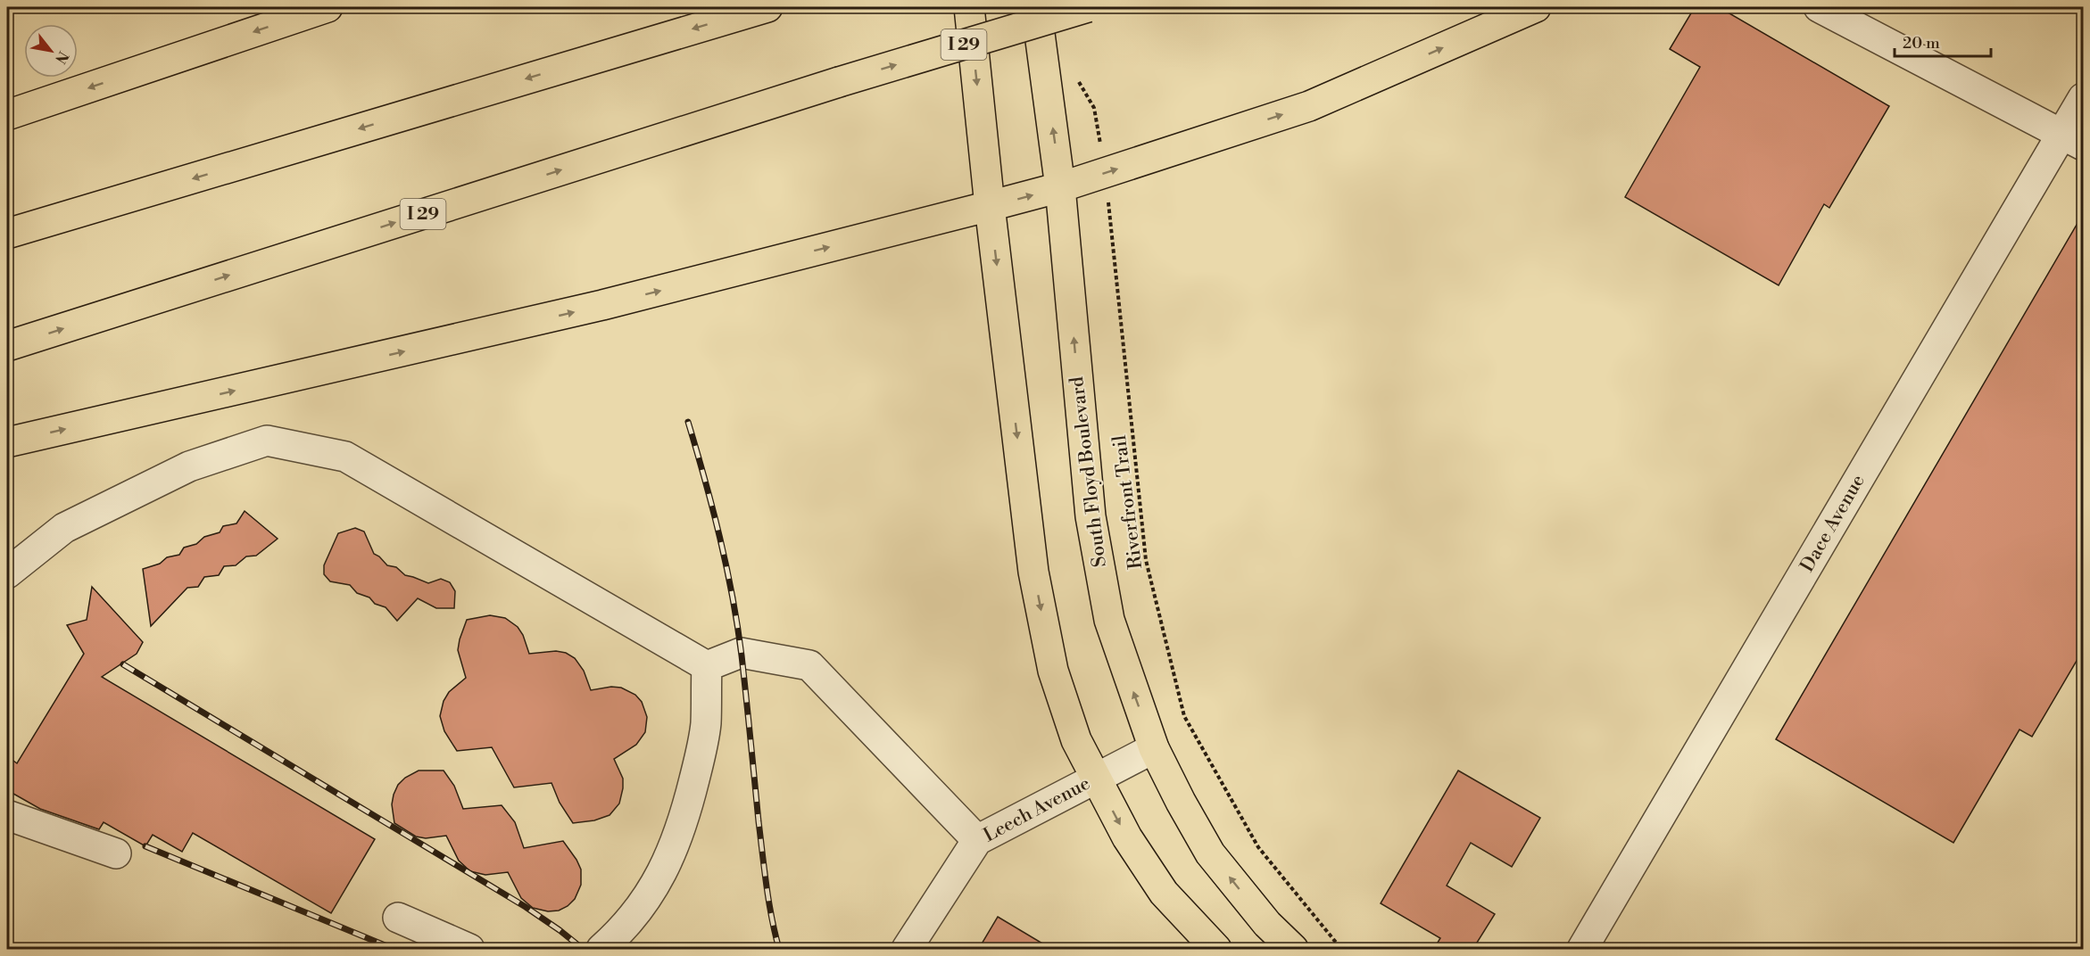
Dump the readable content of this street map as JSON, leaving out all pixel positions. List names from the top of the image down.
{
  "streets": {
    "main road": ["I 29", "South Floyd Boulevard"],
    "street": ["Dace Avenue", "Leech Avenue"],
    "path": ["Riverfront Trail"]
  },
  "crossings": [
    ["South Floyd Boulevard", "Leech Avenue"]
  ],
  "scale_bar": "20 m",
  "north": "bottom right"
}
